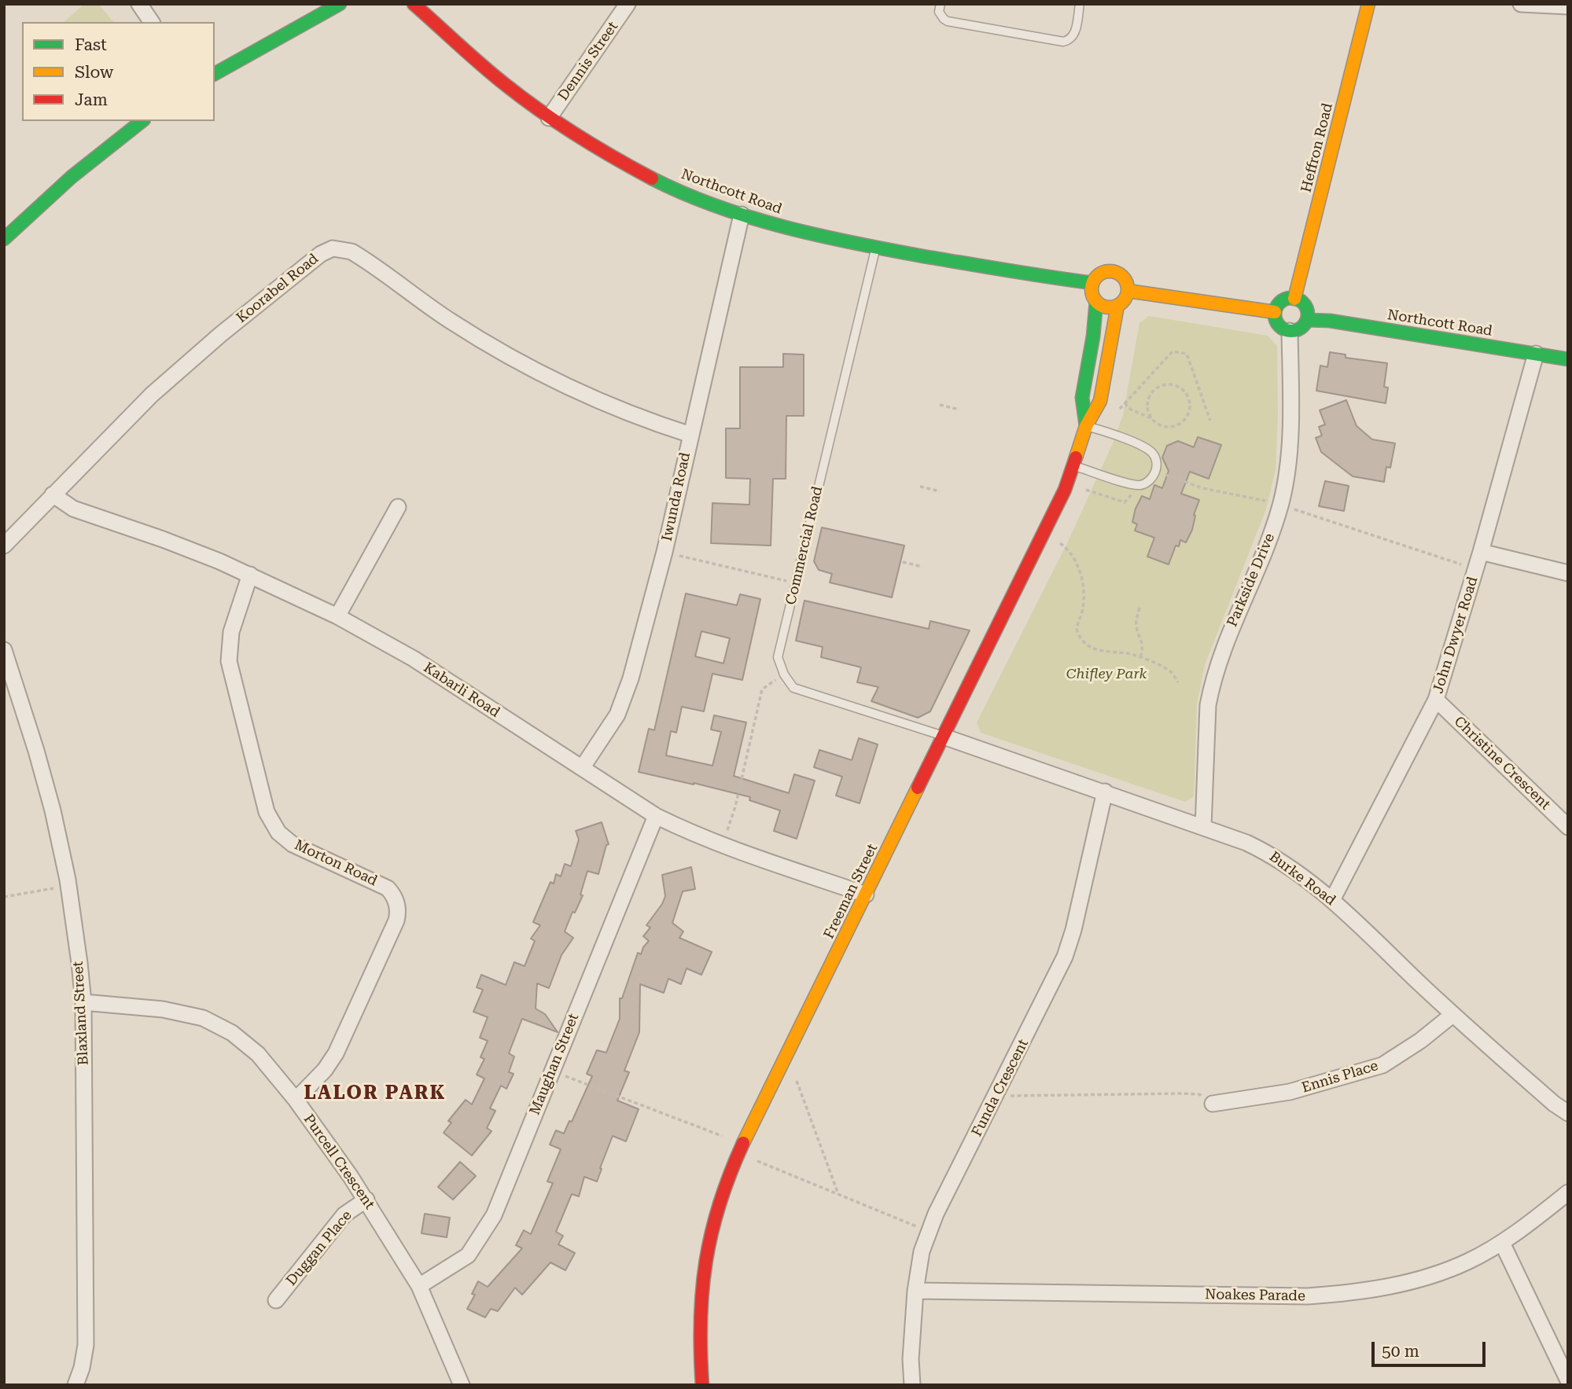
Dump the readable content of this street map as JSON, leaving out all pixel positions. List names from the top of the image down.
{
  "streets": {
    "street": [
      "Dennis Street",
      "Heffron Road",
      "Northcott Road",
      "Koorabel Road",
      "Iwunda Road",
      "Parkside Drive",
      "John Dwyer Road",
      "Kabarli Road",
      "Christine Crescent",
      "Morton Road",
      "Burke Road",
      "Freeman Street",
      "Blaxland Street",
      "Maughan Street",
      "Ennis Place",
      "Funda Crescent",
      "Purcell Crescent",
      "Duggan Place",
      "Noakes Parade"
    ],
    "lane": ["Commercial Road"]
  },
  "crossings": [
    ["Dennis Street", "Northcott Road"],
    ["Heffron Road", "Northcott Road"],
    ["Heffron Road", "Parkside Drive"],
    ["Northcott Road", "Iwunda Road"],
    ["Northcott Road", "Commercial Road"],
    ["Northcott Road", "Parkside Drive"],
    ["Northcott Road", "John Dwyer Road"],
    ["Northcott Road", "Freeman Street"],
    ["Koorabel Road", "Iwunda Road"],
    ["Koorabel Road", "Kabarli Road"],
    ["Iwunda Road", "Kabarli Road"],
    ["Parkside Drive", "Burke Road"],
    ["John Dwyer Road", "Christine Crescent"],
    ["John Dwyer Road", "Burke Road"],
    ["Kabarli Road", "Morton Road"],
    ["Kabarli Road", "Freeman Street"],
    ["Kabarli Road", "Maughan Street"],
    ["Morton Road", "Purcell Crescent"],
    ["Burke Road", "Freeman Street"],
    ["Burke Road", "Ennis Place"],
    ["Burke Road", "Funda Crescent"],
    ["Blaxland Street", "Purcell Crescent"],
    ["Maughan Street", "Purcell Crescent"],
    ["Funda Crescent", "Noakes Parade"],
    ["Purcell Crescent", "Duggan Place"]
  ],
  "districts": ["LALOR PARK"],
  "parks": ["Chifley Park"],
  "legend": ["Fast", "Slow", "Jam"],
  "scale_bar": "50 m"
}
